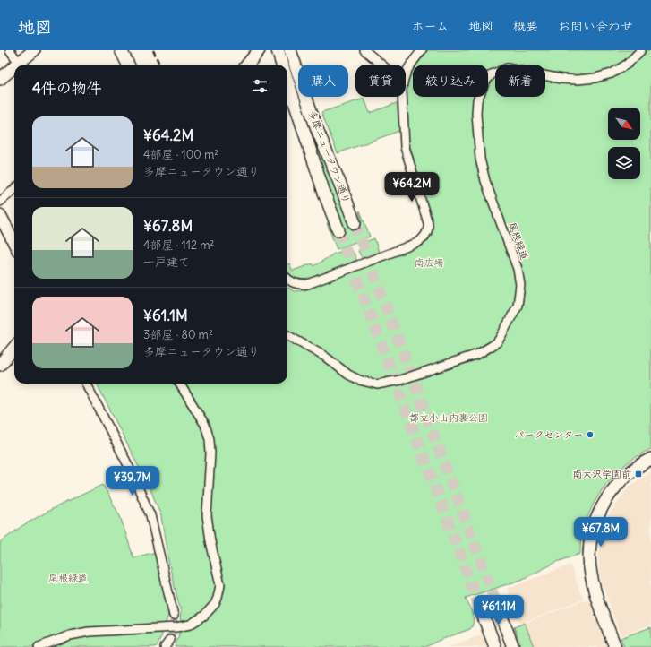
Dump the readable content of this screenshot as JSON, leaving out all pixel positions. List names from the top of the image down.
{
  "streets": {
    "main road": ["多摩ニュータウン通り"],
    "street": ["尾根緑道"]
  },
  "parks": ["南広場", "都立小山内裏公園", "尾根緑道"],
  "places": {
    "other": ["パークセンター"],
    "transit": ["南大沢学園前"]
  },
  "north": "bottom right",
  "page": {
    "header": "地図",
    "nav": [
      "ホーム",
      "地図",
      "概要",
      "お問い合わせ"
    ],
    "chip": [
      "購入",
      "賃貸",
      "絞り込み",
      "新着"
    ],
    "heading": "4件の物件",
    "list": [
      {
        "name": "¥64.2M",
        "note": "4部屋 · 100 m² · 多摩ニュータウン通り"
      },
      {
        "name": "¥67.8M",
        "note": "4部屋 · 112 m² · 一戸建て"
      },
      {
        "name": "¥61.1M",
        "note": "3部屋 · 80 m² · 多摩ニュータウン通り"
      }
    ],
    "price": [
      "¥64.2M",
      "¥39.7M",
      "¥67.8M",
      "¥61.1M"
    ]
  }
}
